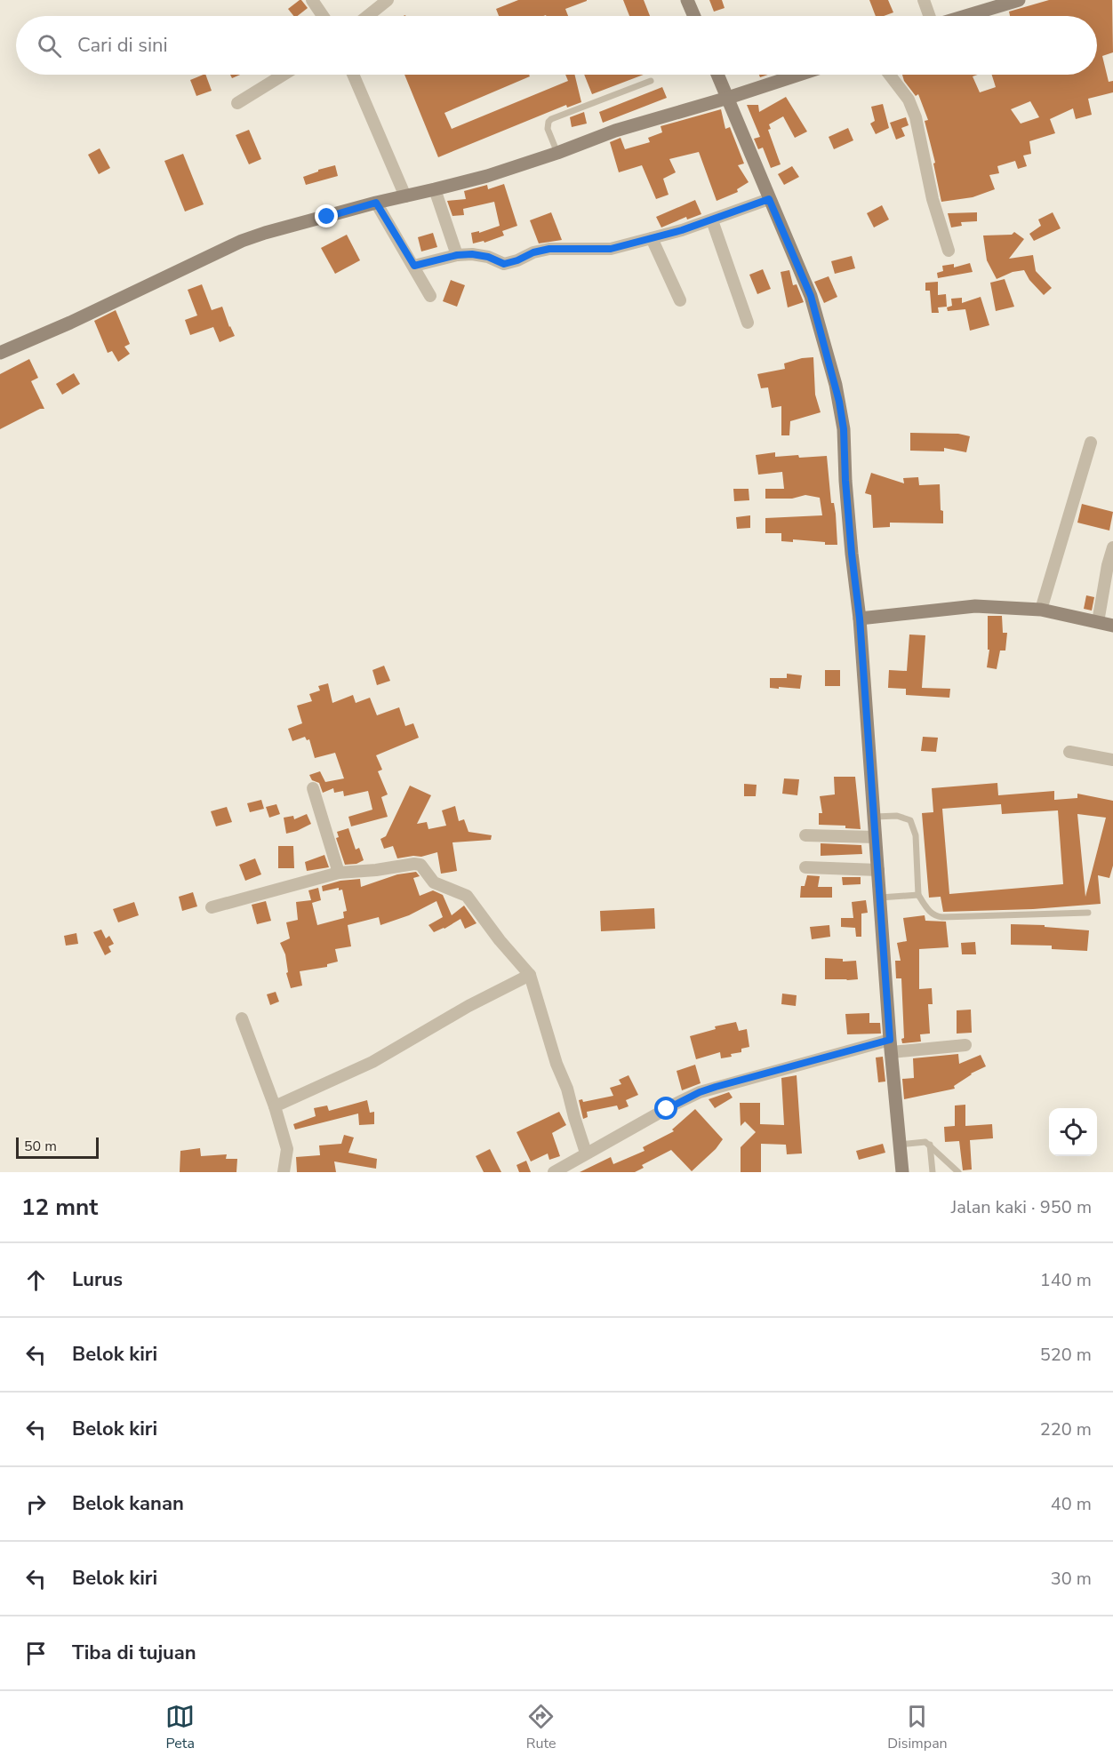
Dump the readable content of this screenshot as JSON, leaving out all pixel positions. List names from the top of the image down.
{
  "scale_bar": "50 m",
  "page": {
    "search": "Cari di sini",
    "scale": "50 m",
    "heading": ["12 mnt", "Jalan kaki · 950 m"],
    "list": [
      ["Lurus", "140 m"],
      ["Belok kiri", "520 m"],
      ["Belok kiri", "220 m"],
      ["Belok kanan", "40 m"],
      ["Belok kiri", "30 m"],
      "Tiba di tujuan"
    ],
    "nav": ["Peta", "Rute", "Disimpan"]
  }
}
